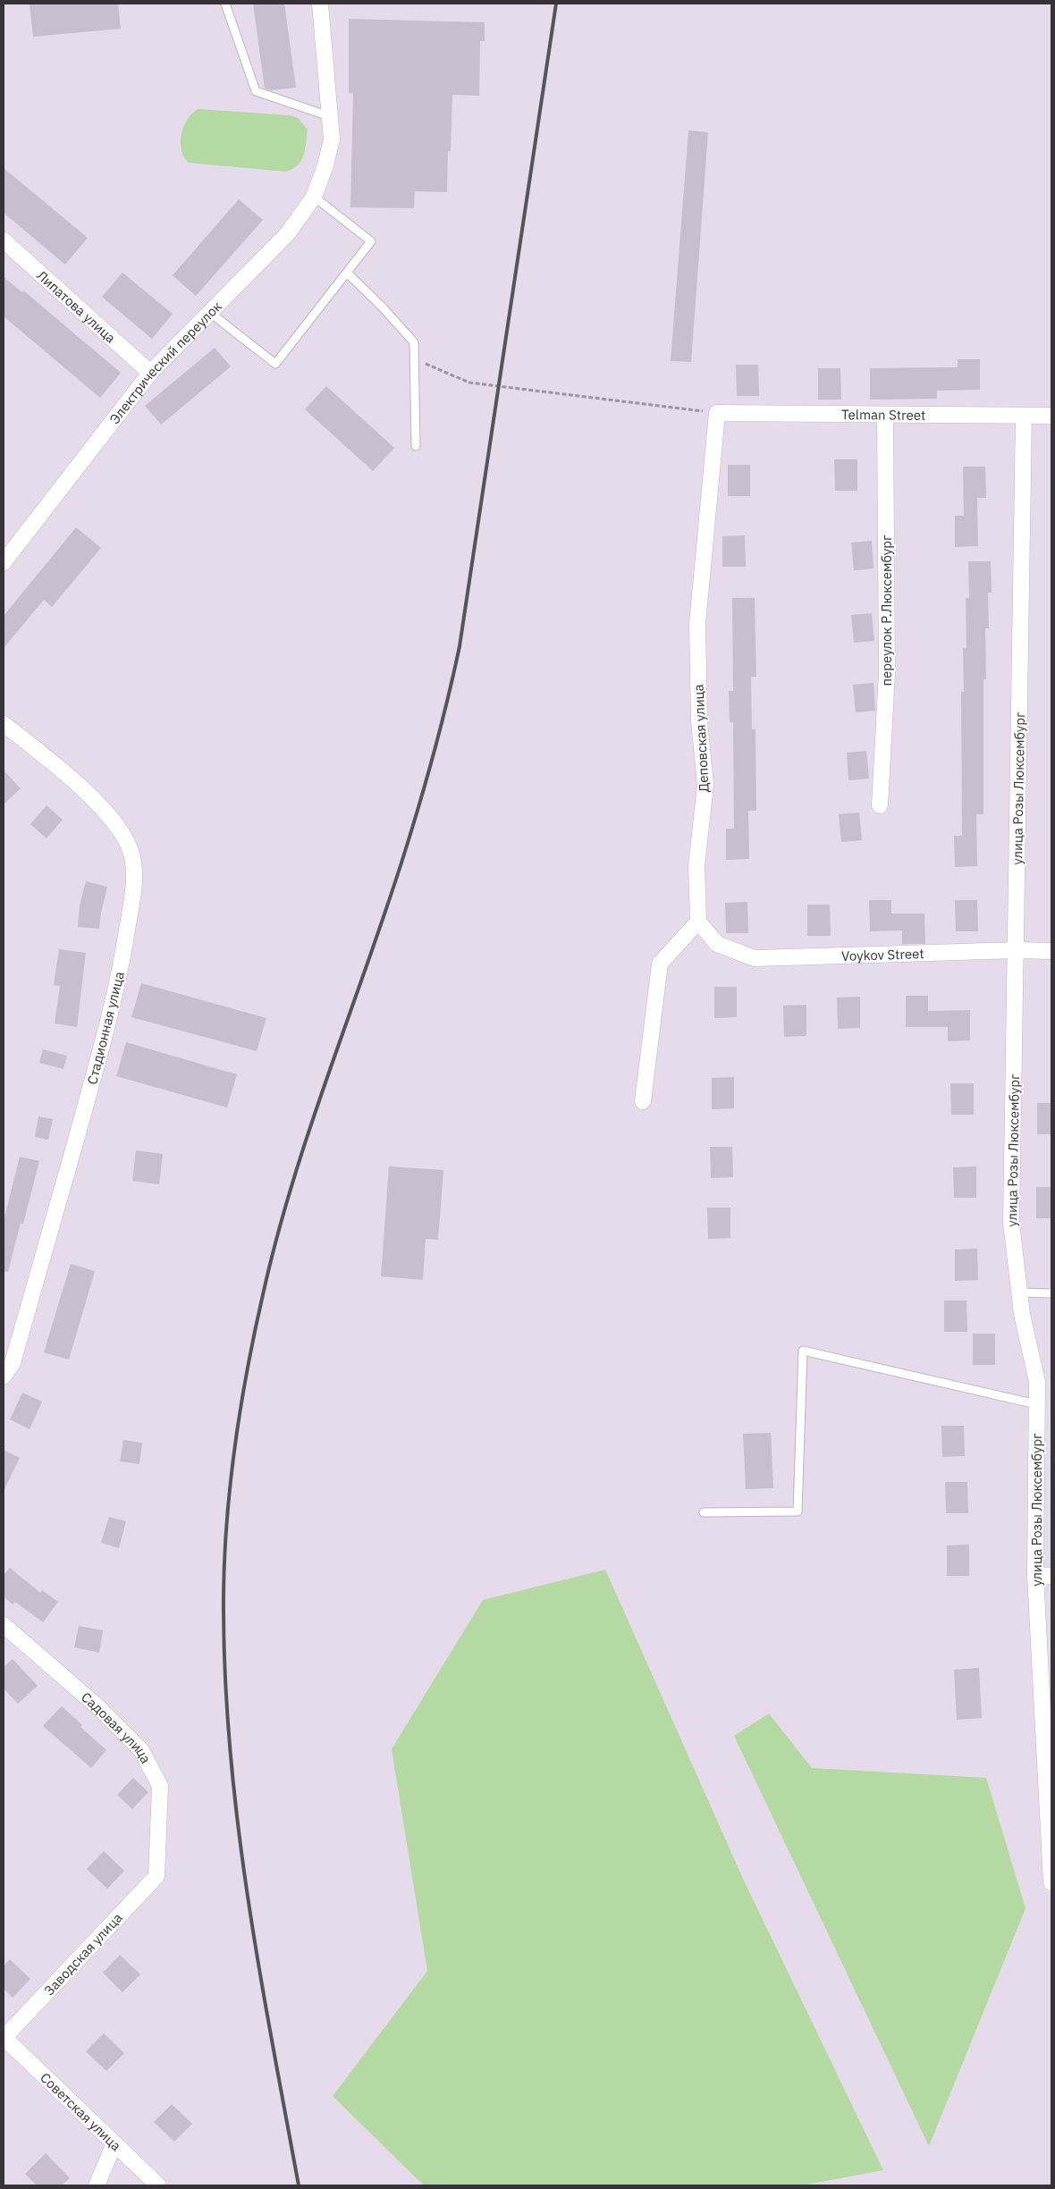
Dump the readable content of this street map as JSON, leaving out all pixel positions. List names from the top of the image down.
{
  "streets": {
    "street": [
      "Липатова улица",
      "Электрический переулок",
      "Telman Street",
      "переулок Р.Люксембург",
      "Деповская улица",
      "улица Розы Люксембург",
      "Voykov Street",
      "Стадионная улица",
      "Садовая улица",
      "Заводская улица",
      "Советская улица"
    ]
  },
  "crossings": [
    ["Липатова улица", "Электрический переулок"],
    ["Telman Street", "переулок Р.Люксембург"],
    ["Telman Street", "Деповская улица"],
    ["Telman Street", "улица Розы Люксембург"],
    ["Деповская улица", "Voykov Street"],
    ["улица Розы Люксембург", "Voykov Street"],
    ["Садовая улица", "Заводская улица"],
    ["Заводская улица", "Советская улица"]
  ]
}
